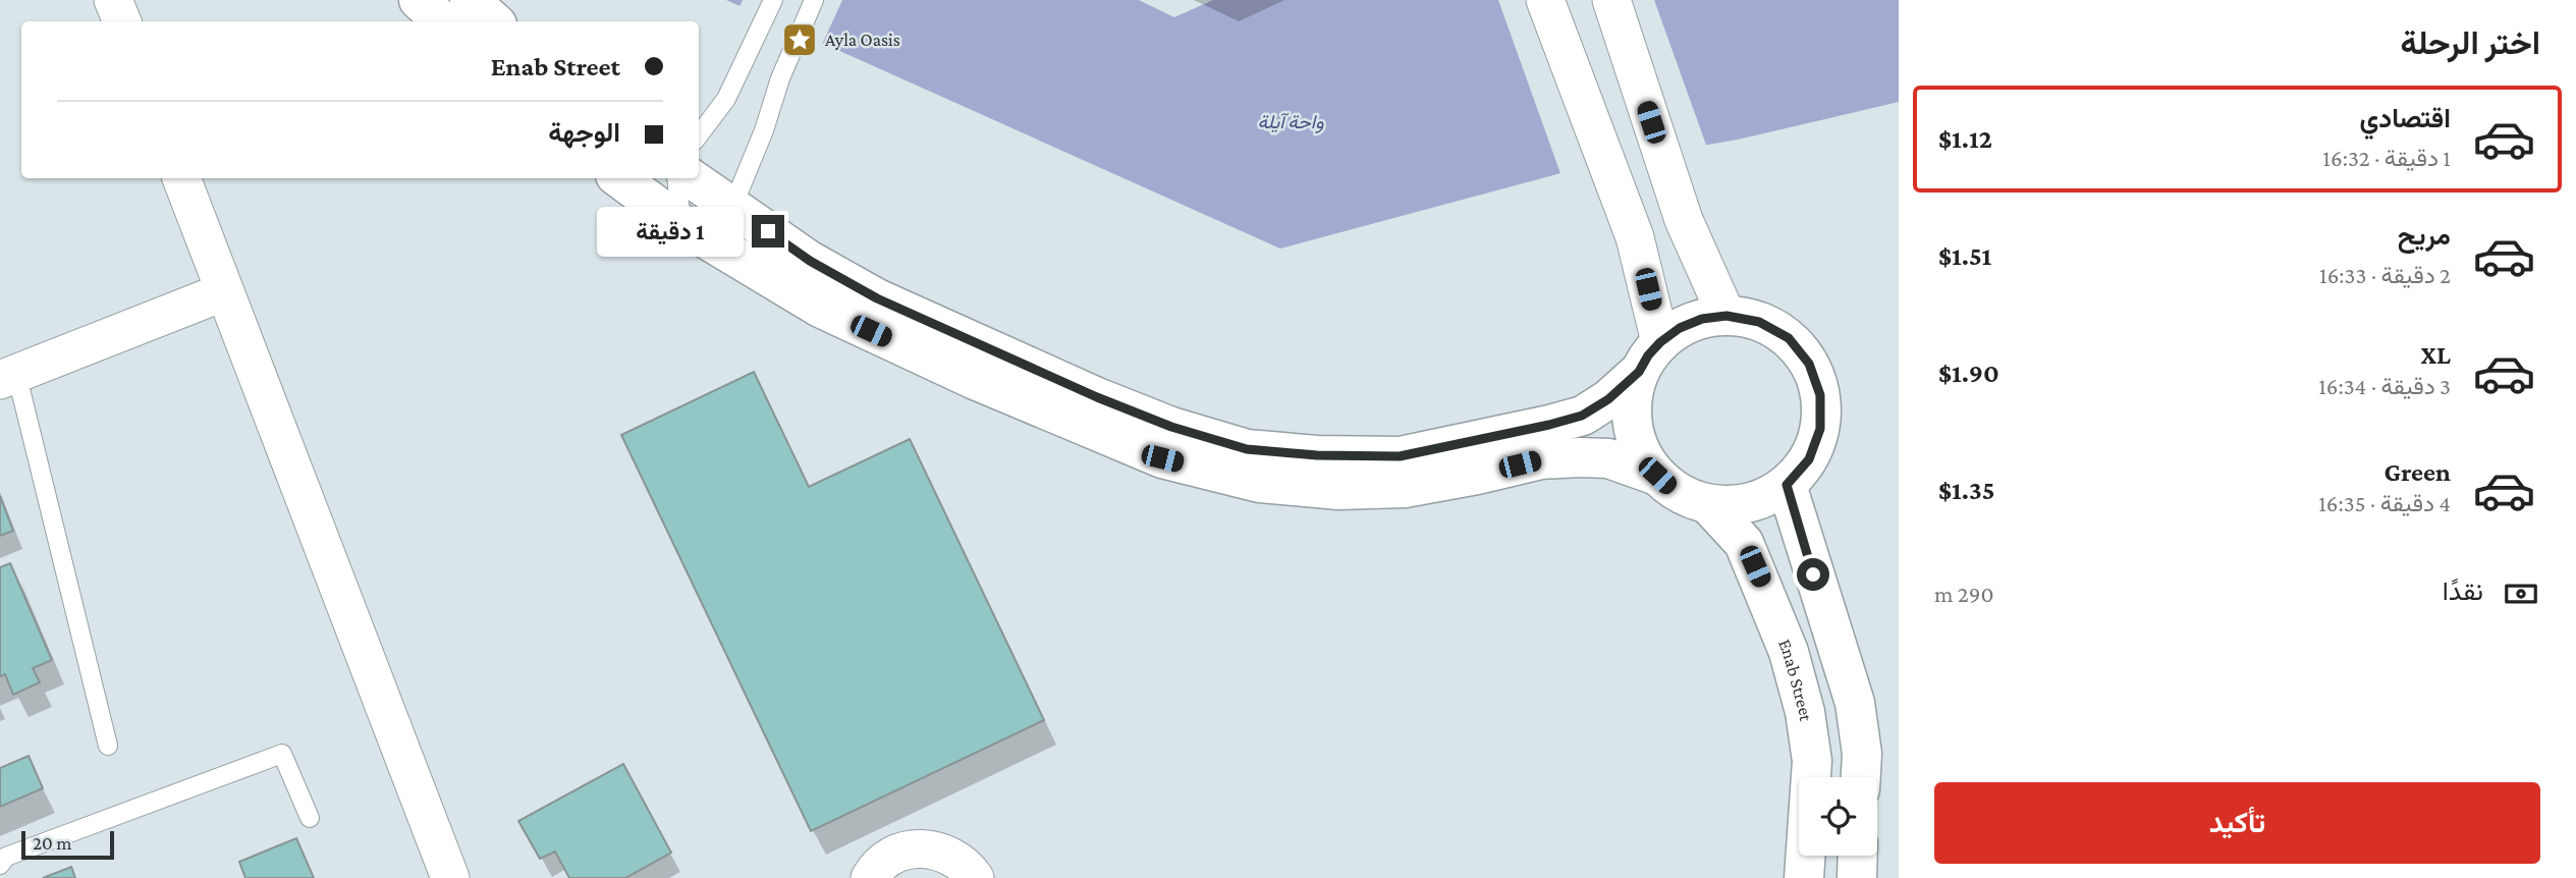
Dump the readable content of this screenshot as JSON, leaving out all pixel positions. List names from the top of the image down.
{
  "streets": {
    "street": ["Enab Street"]
  },
  "water": ["واحة آيلة"],
  "places": {
    "place": ["Ayla Oasis"]
  },
  "scale_bar": "20 m",
  "page": {
    "heading": "اختر الرحلة",
    "banner": ["Enab Street", "الوجهة"],
    "list": [
      {
        "name": "اقتصادي",
        "note": "1 دقيقة · 16:32",
        "value": "$1.12"
      },
      {
        "name": "مريح",
        "note": "2 دقيقة · 16:33",
        "value": "$1.51"
      },
      {
        "name": "XL",
        "note": "3 دقيقة · 16:34",
        "value": "$1.90"
      },
      {
        "name": "Green",
        "note": "4 دقيقة · 16:35",
        "value": "$1.35"
      }
    ],
    "bubble": "1 دقيقة",
    "pay": ["نقدًا", "290 m"],
    "buttons": "تأكيد",
    "scale": "20 m"
  }
}
